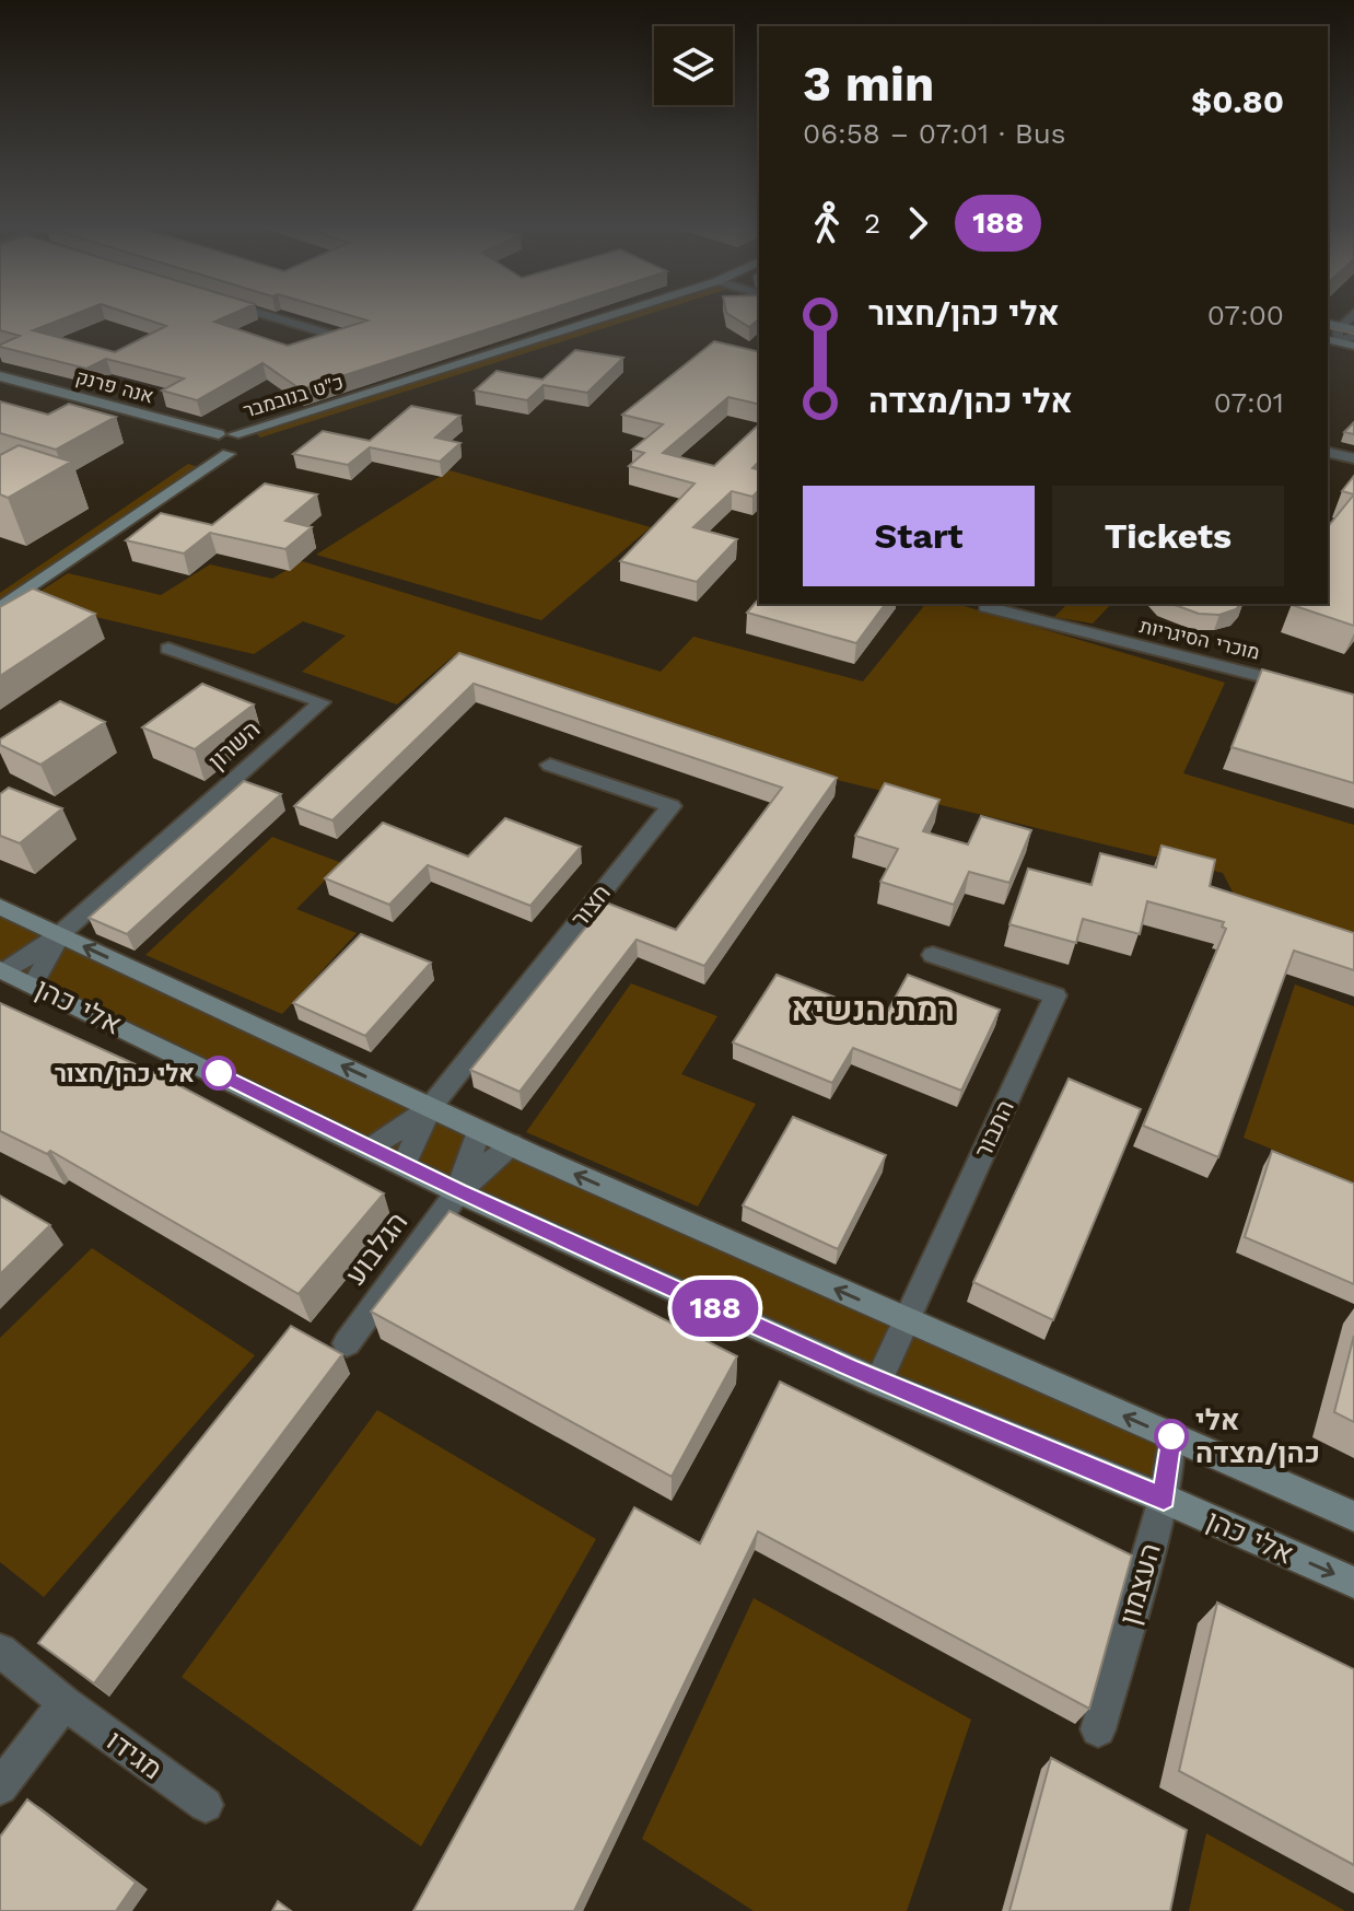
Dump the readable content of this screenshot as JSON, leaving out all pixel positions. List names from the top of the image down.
{
  "streets": {
    "street": [
      "אנה פרנק",
      "כ\"ט בנובמבר",
      "מוכרי הסיגריות",
      "השרון",
      "חצור",
      "אלי כהן",
      "התבור",
      "הגלבוע",
      "העצמון",
      "מגידו"
    ]
  },
  "crossings": [
    ["אנה פרנק", "כ\"ט בנובמבר"],
    ["השרון", "אלי כהן"],
    ["חצור", "אלי כהן"],
    ["אלי כהן", "התבור"],
    ["אלי כהן", "הגלבוע"],
    ["אלי כהן", "העצמון"]
  ],
  "districts": ["רמת הנשיא"],
  "places": ["אלי כהן/חצור", "אלי כהן/מצדה"],
  "lines": ["bus line 188"],
  "page": {
    "on_map": "188",
    "heading": ["3 min", "06:58 – 07:01 · Bus", "$0.80"],
    "legs": ["2", "188"],
    "list": [
      {
        "name": "אלי כהן/חצור",
        "value": "07:00"
      },
      {
        "name": "אלי כהן/מצדה",
        "value": "07:01"
      }
    ],
    "buttons": ["Start", "Tickets"]
  }
}
